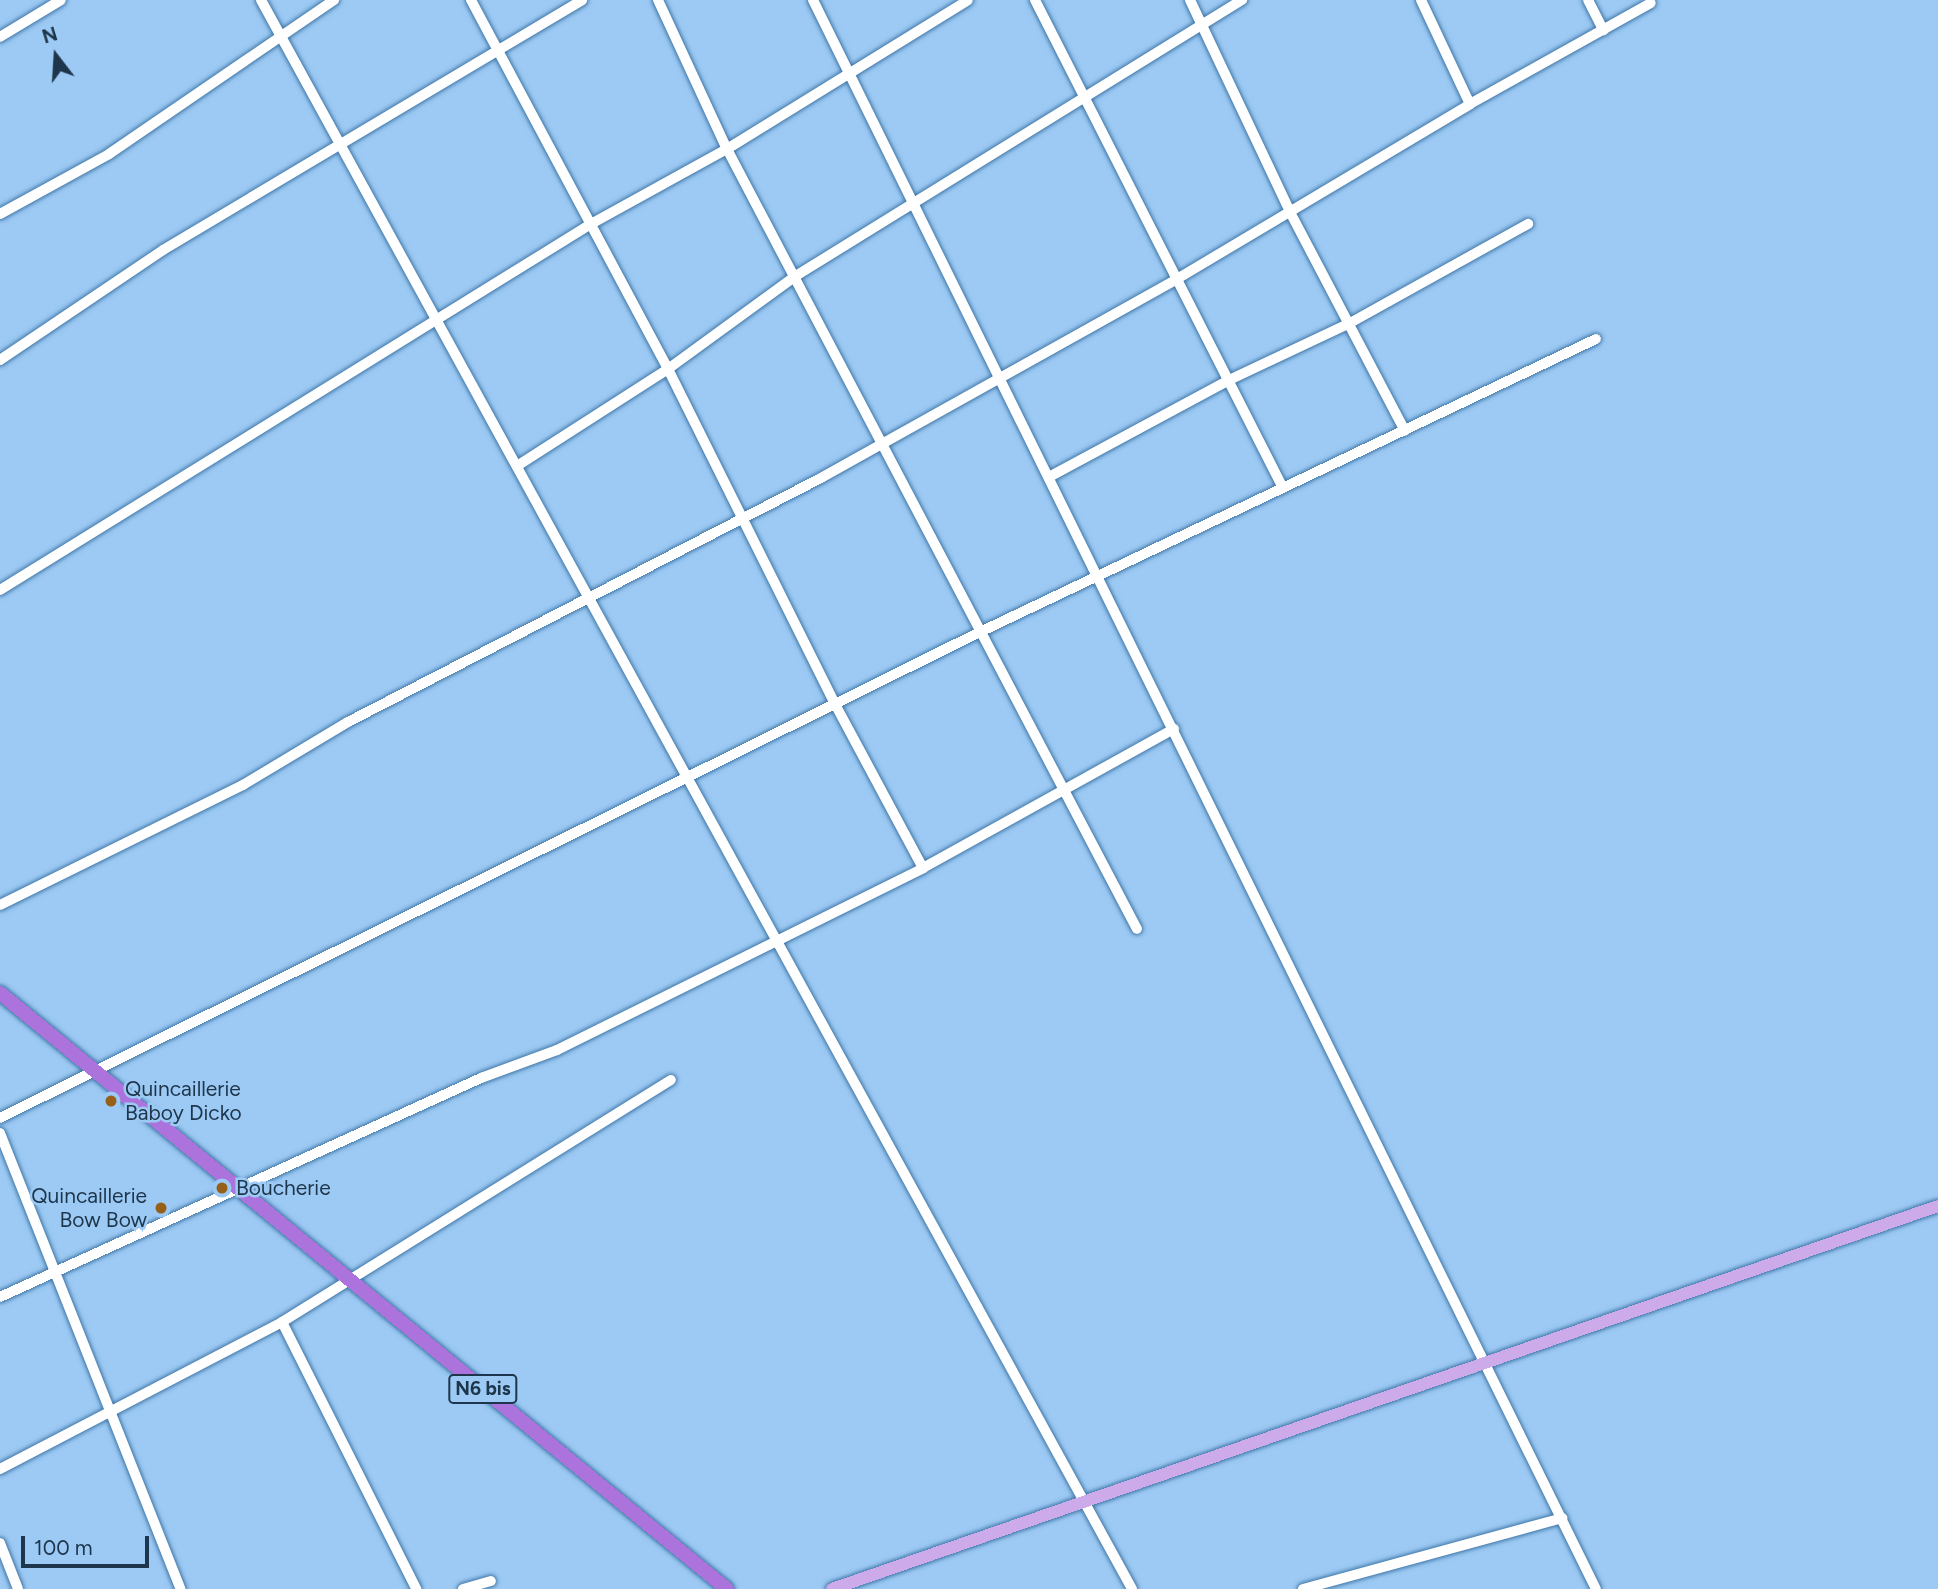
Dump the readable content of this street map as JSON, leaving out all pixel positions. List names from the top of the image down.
{
  "streets": {
    "highway": ["N6 bis"]
  },
  "places": ["Quincaillerie Baboy Dicko", "Boucherie", "Quincaillerie Bow Bow"],
  "scale_bar": "100 m",
  "north": "top"
}
